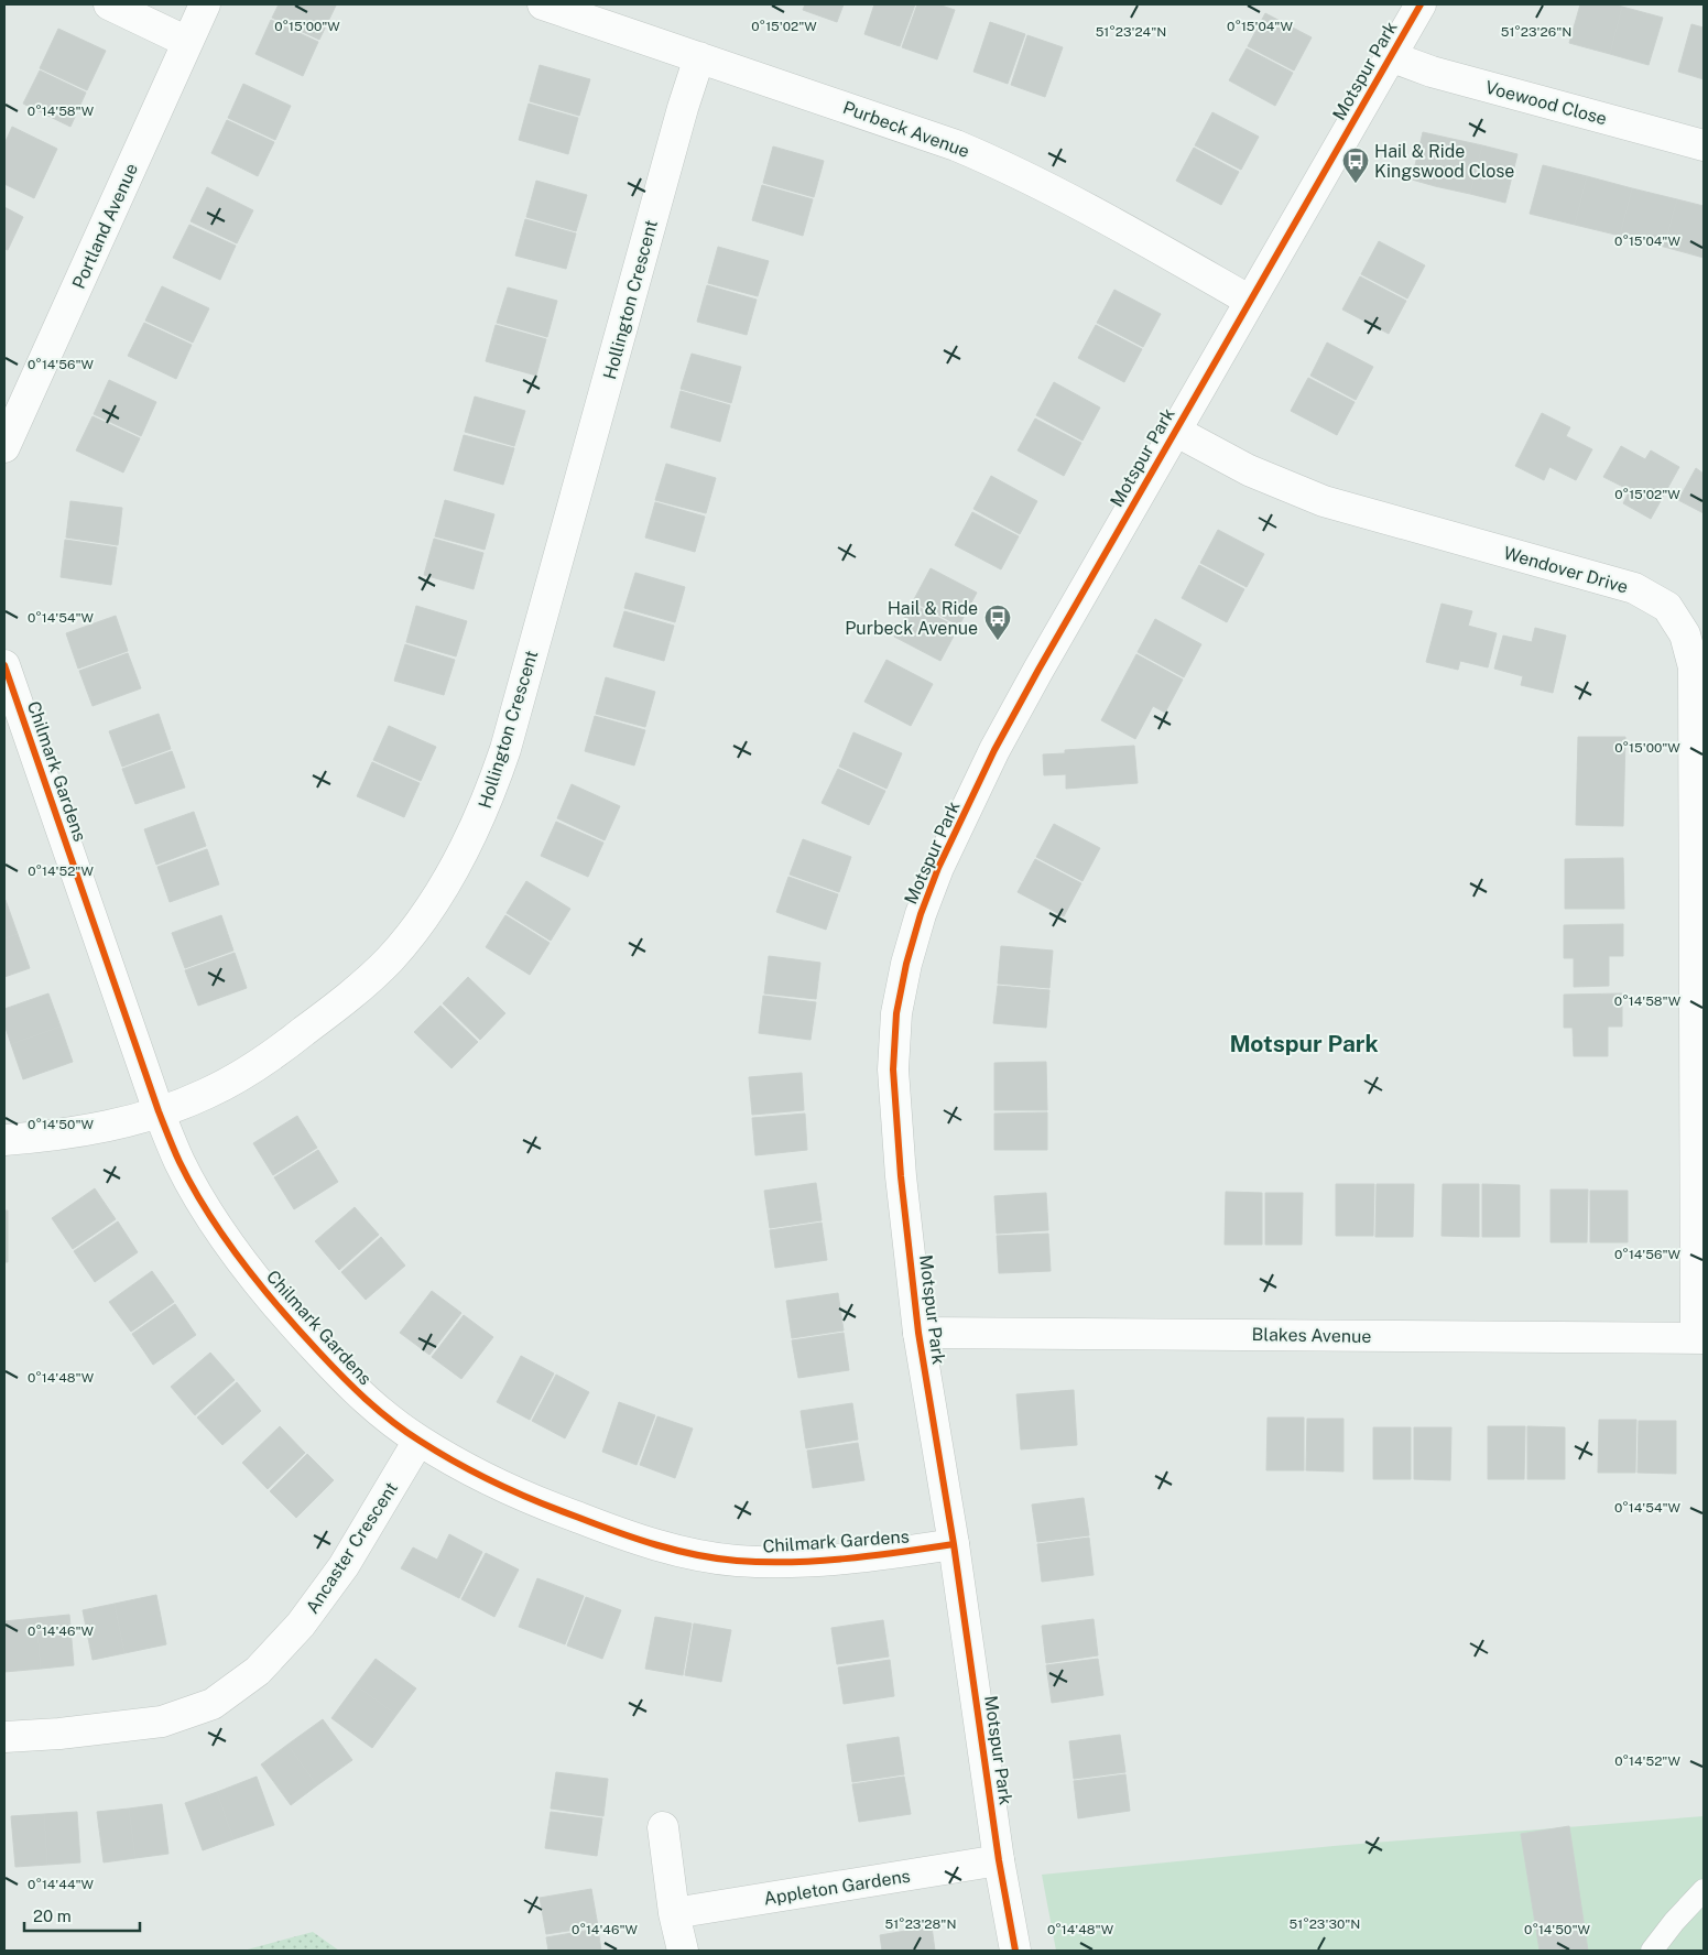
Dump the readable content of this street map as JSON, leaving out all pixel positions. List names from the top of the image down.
{
  "streets": {
    "street": [
      "Motspur Park",
      "Voewood Close",
      "Purbeck Avenue",
      "Portland Avenue",
      "Hollington Crescent",
      "Wendover Drive",
      "Chilmark Gardens",
      "Blakes Avenue",
      "Ancaster Crescent",
      "Appleton Gardens"
    ]
  },
  "crossings": [
    ["Motspur Park", "Voewood Close"],
    ["Motspur Park", "Purbeck Avenue"],
    ["Motspur Park", "Wendover Drive"],
    ["Motspur Park", "Chilmark Gardens"],
    ["Motspur Park", "Blakes Avenue"],
    ["Motspur Park", "Appleton Gardens"],
    ["Purbeck Avenue", "Hollington Crescent"],
    ["Hollington Crescent", "Chilmark Gardens"],
    ["Wendover Drive", "Blakes Avenue"],
    ["Chilmark Gardens", "Ancaster Crescent"]
  ],
  "districts": ["Motspur Park"],
  "places": {
    "bus stop": ["Hail & Ride Kingswood Close", "Hail & Ride Purbeck Avenue"]
  },
  "scale_bar": "20 m",
  "coordinates": [
    "0°15'00\"W",
    "0°15'02\"W",
    "0°15'04\"W",
    "51°23'24\"N",
    "51°23'26\"N",
    "0°14'58\"W",
    "0°14'56\"W",
    "0°14'54\"W",
    "0°14'52\"W",
    "0°14'50\"W",
    "0°14'48\"W",
    "0°14'46\"W",
    "0°14'44\"W",
    "51°23'28\"N",
    "51°23'30\"N"
  ]
}
